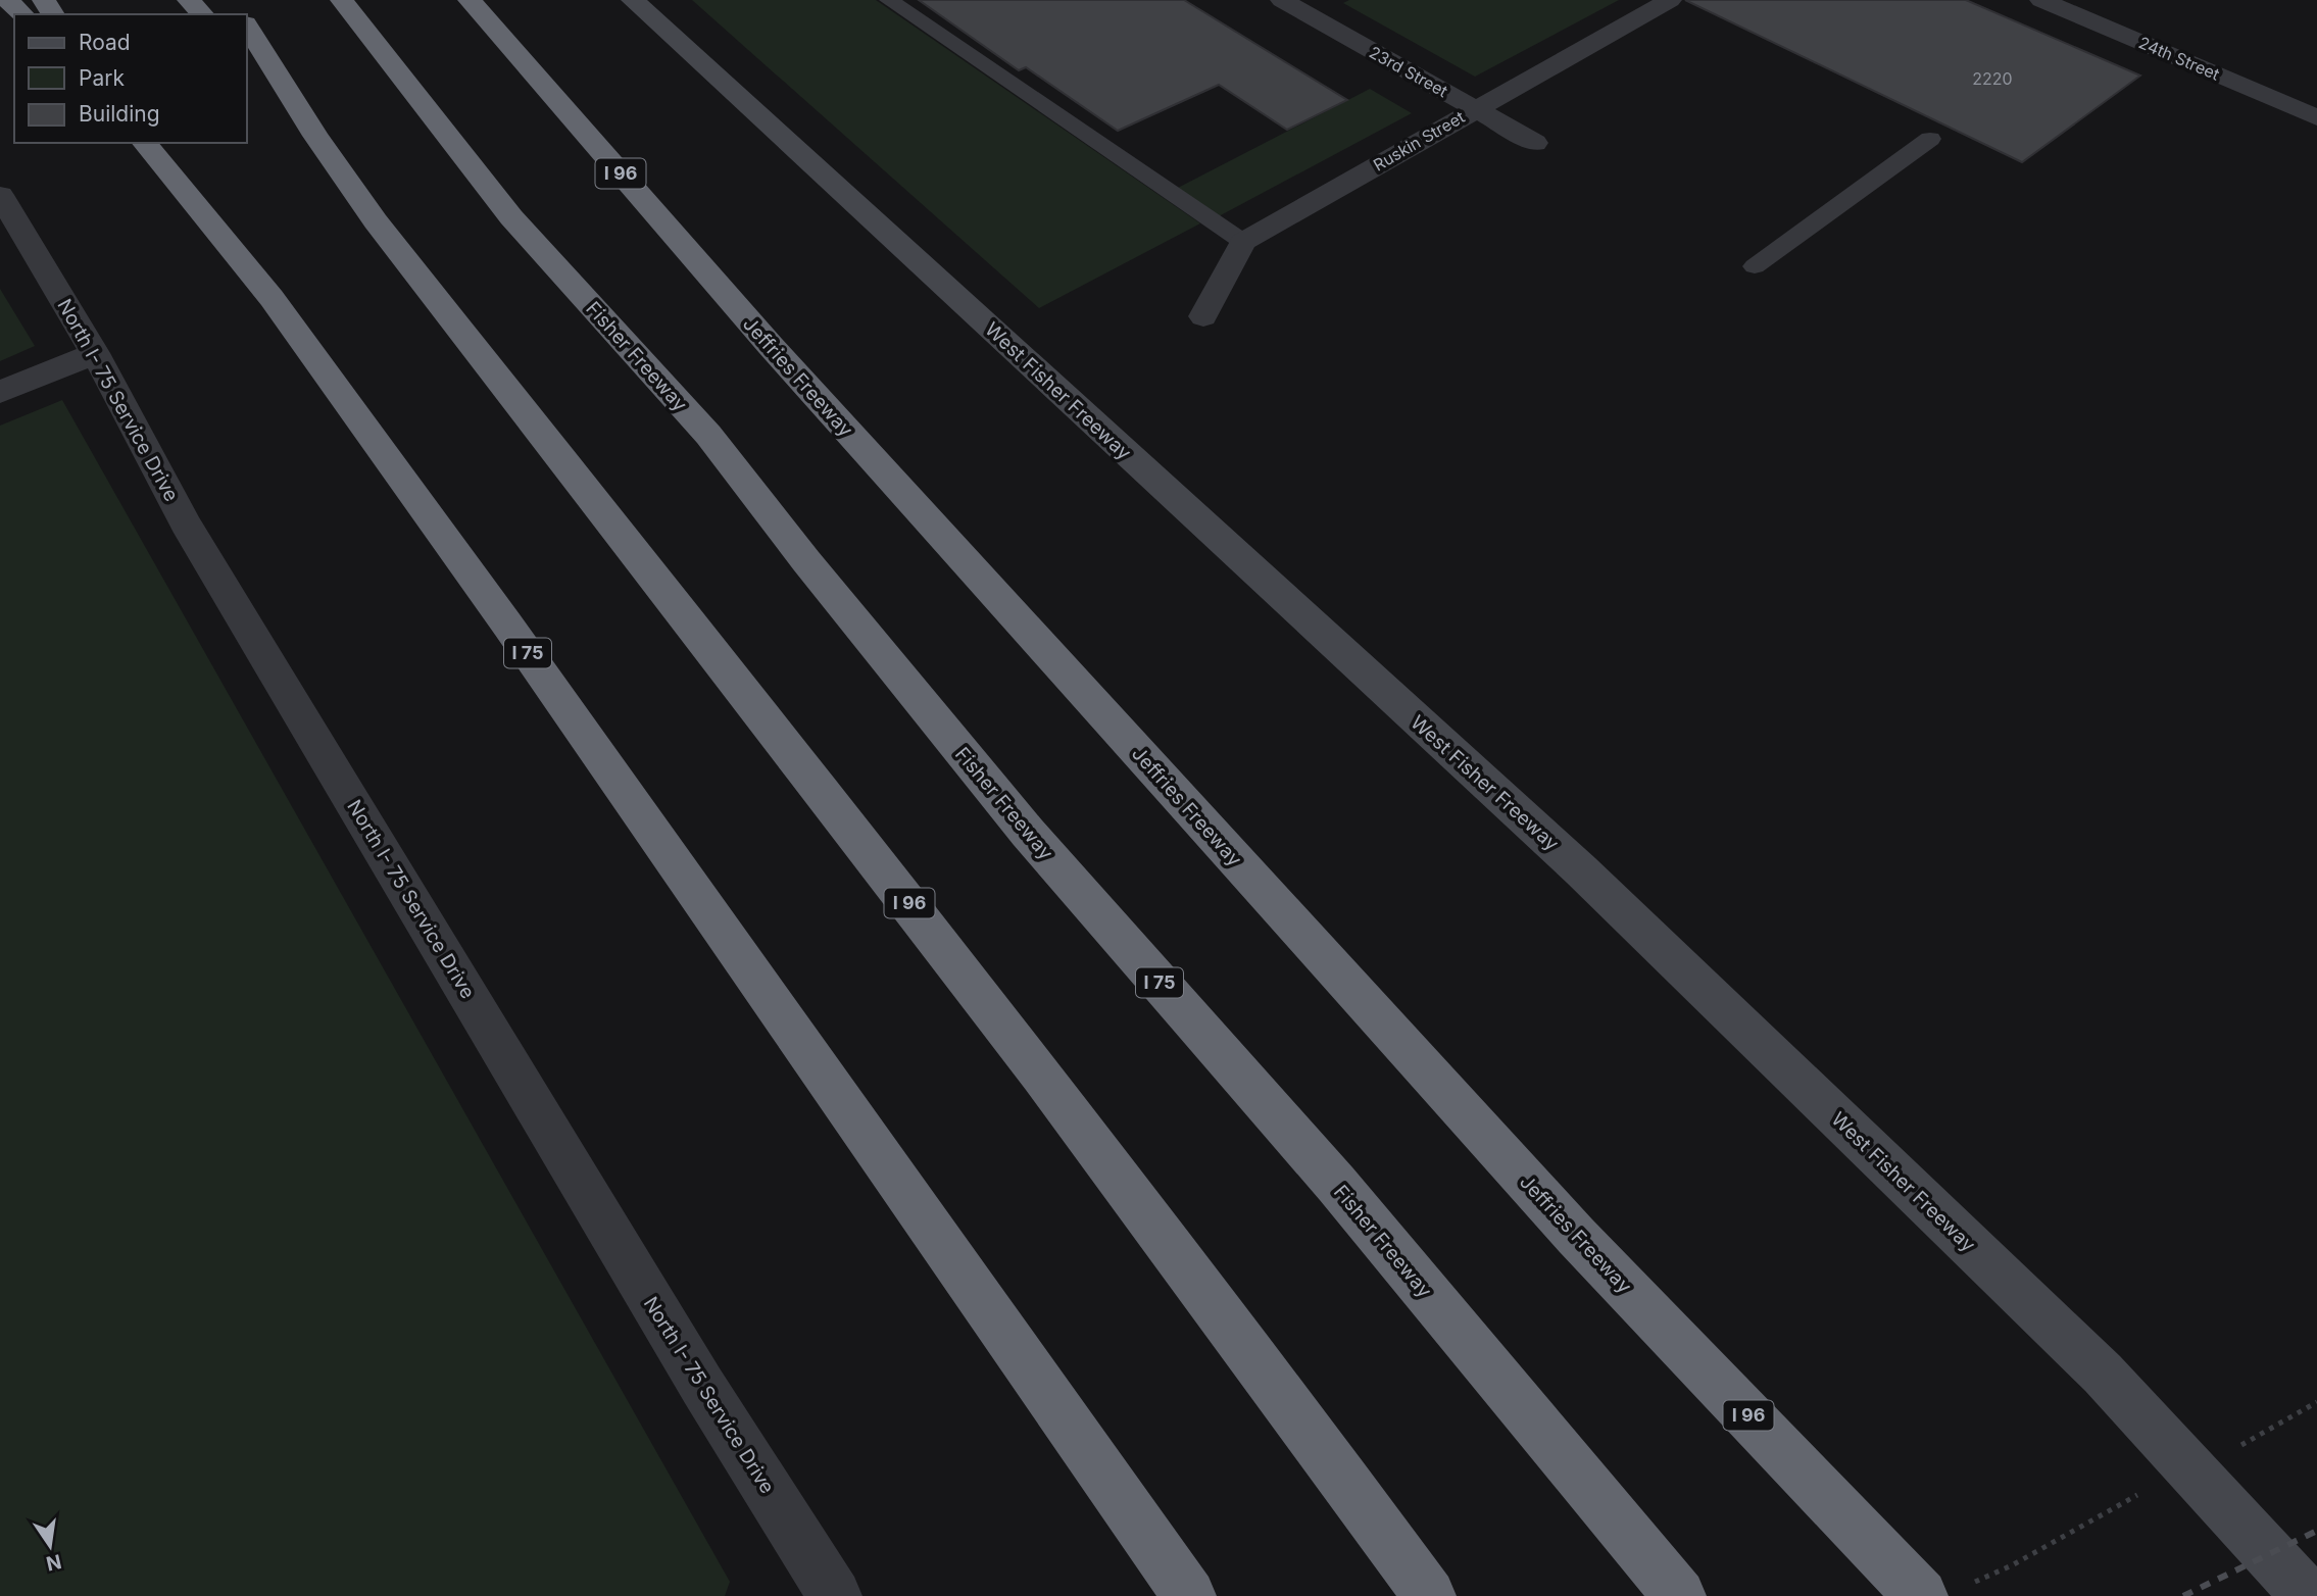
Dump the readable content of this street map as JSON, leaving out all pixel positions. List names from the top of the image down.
{
  "streets": {
    "highway": [
      "I 96",
      "Fisher Freeway",
      "Jeffries Freeway",
      "I 75"
    ],
    "street": [
      "24th Street",
      "23rd Street",
      "Ruskin Street",
      "West Fisher Freeway",
      "North I- 75 Service Drive"
    ]
  },
  "crossings": [
    ["23rd Street", "Ruskin Street"]
  ],
  "house_numbers": ["2220"],
  "legend": ["Road", "Park", "Building"],
  "north": "bottom"
}
